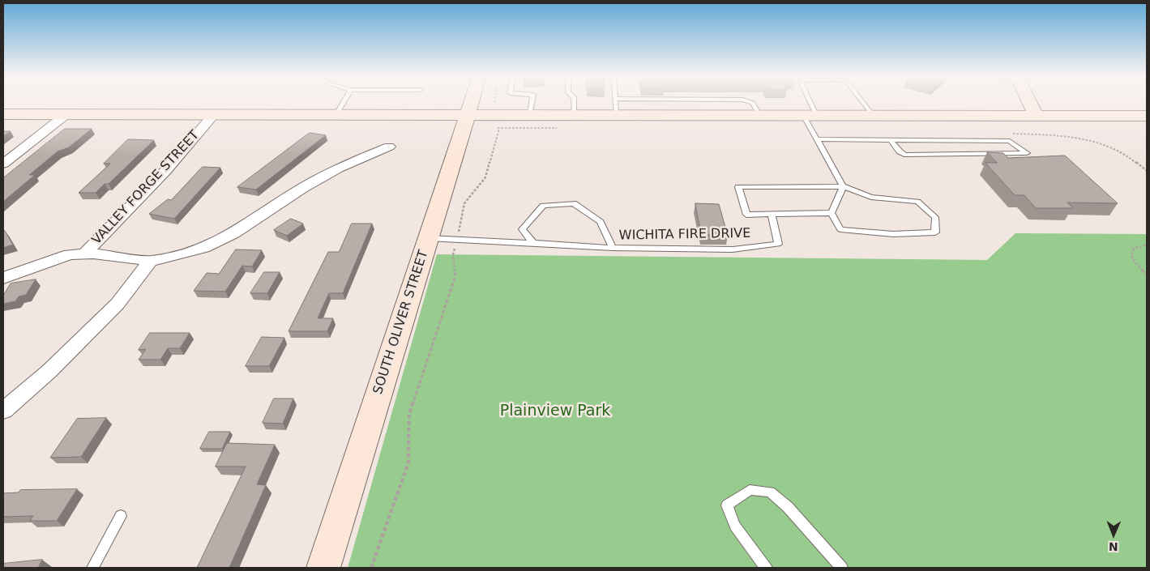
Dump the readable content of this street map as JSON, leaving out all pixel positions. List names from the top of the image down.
{
  "streets": {
    "street": ["VALLEY FORGE STREET", "SOUTH OLIVER STREET"],
    "lane": ["WICHITA FIRE DRIVE"]
  },
  "parks": ["Plainview Park"],
  "north": "bottom"
}
